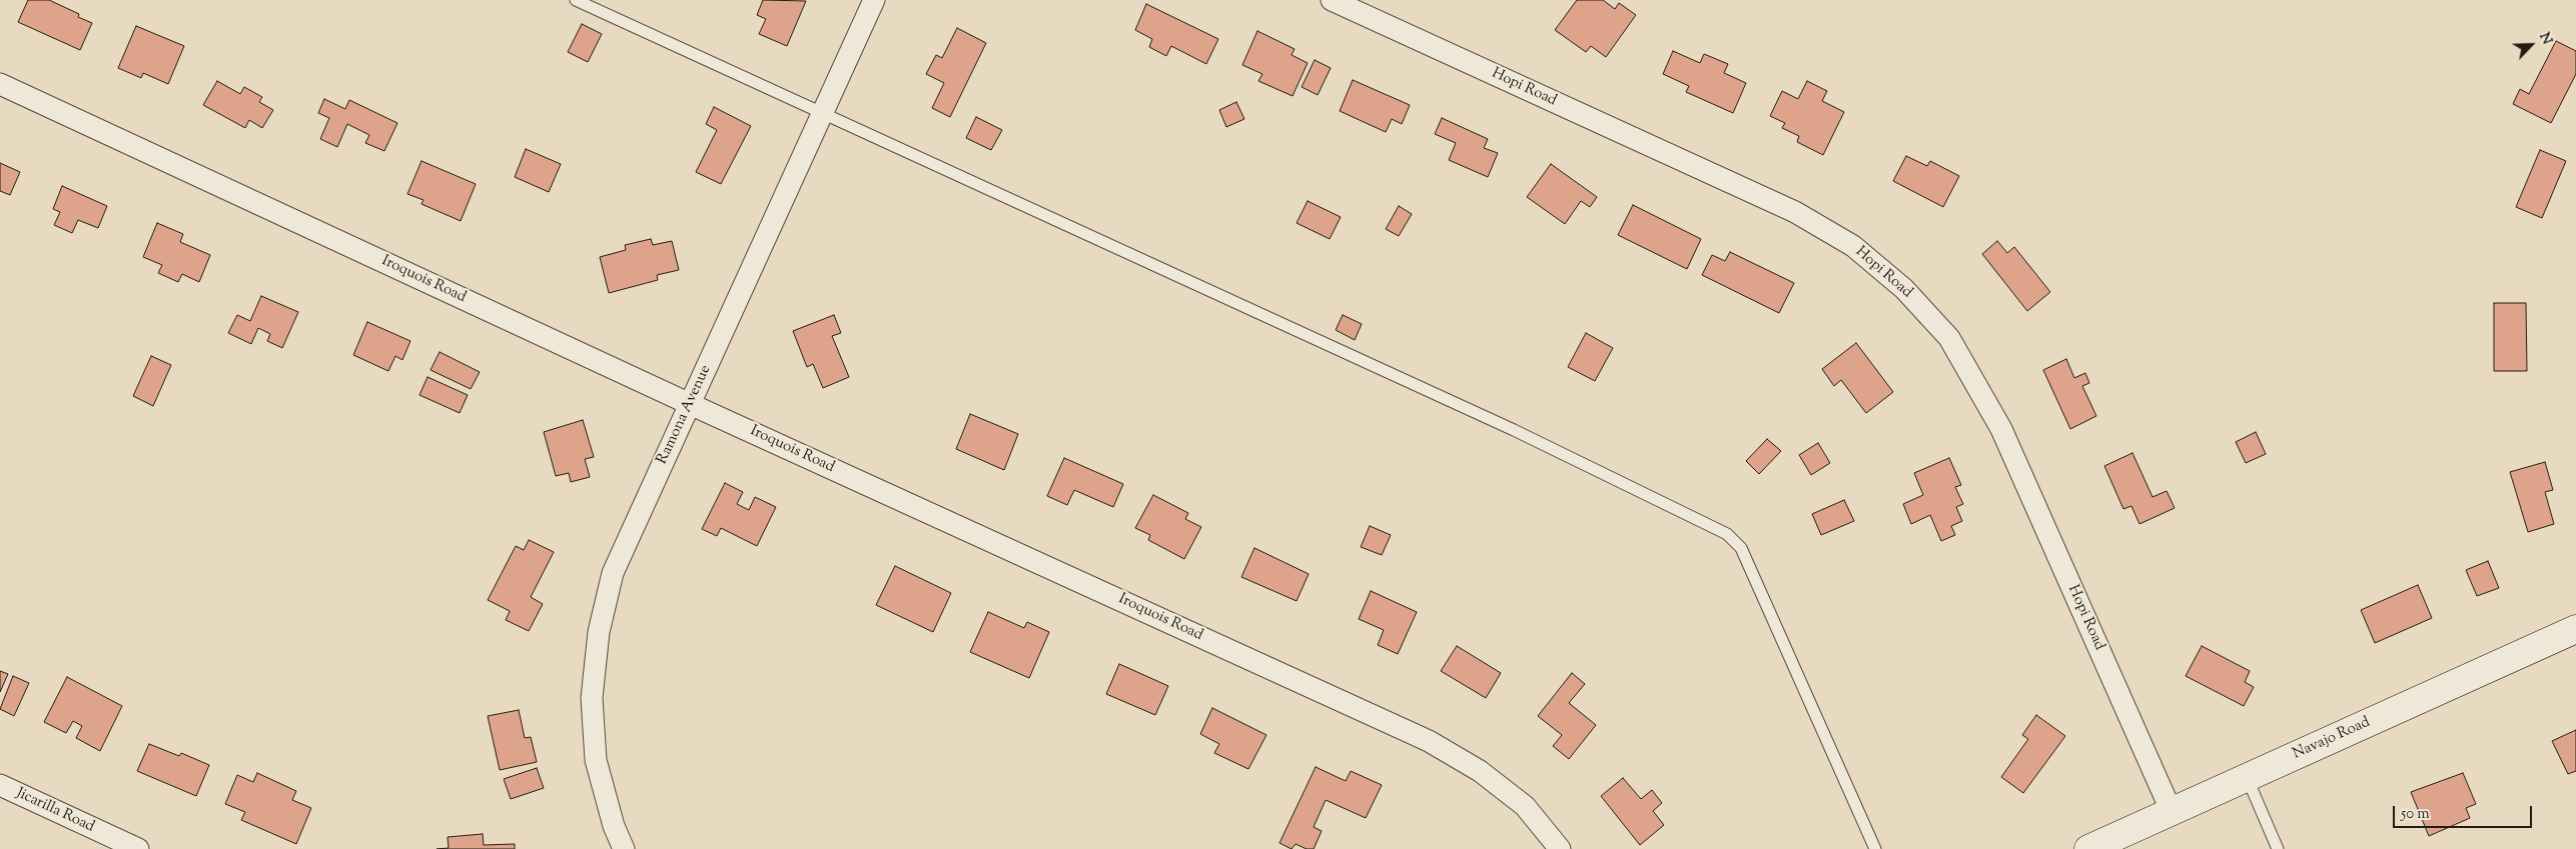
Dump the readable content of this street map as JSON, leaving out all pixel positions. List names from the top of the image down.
{
  "streets": {
    "main road": ["Navajo Road"],
    "street": [
      "Hopi Road",
      "Iroquois Road",
      "Ramona Avenue",
      "Jicarilla Road"
    ]
  },
  "crossings": [
    ["Hopi Road", "Navajo Road"],
    ["Iroquois Road", "Ramona Avenue"]
  ],
  "scale_bar": "50 m",
  "north": "top right"
}
